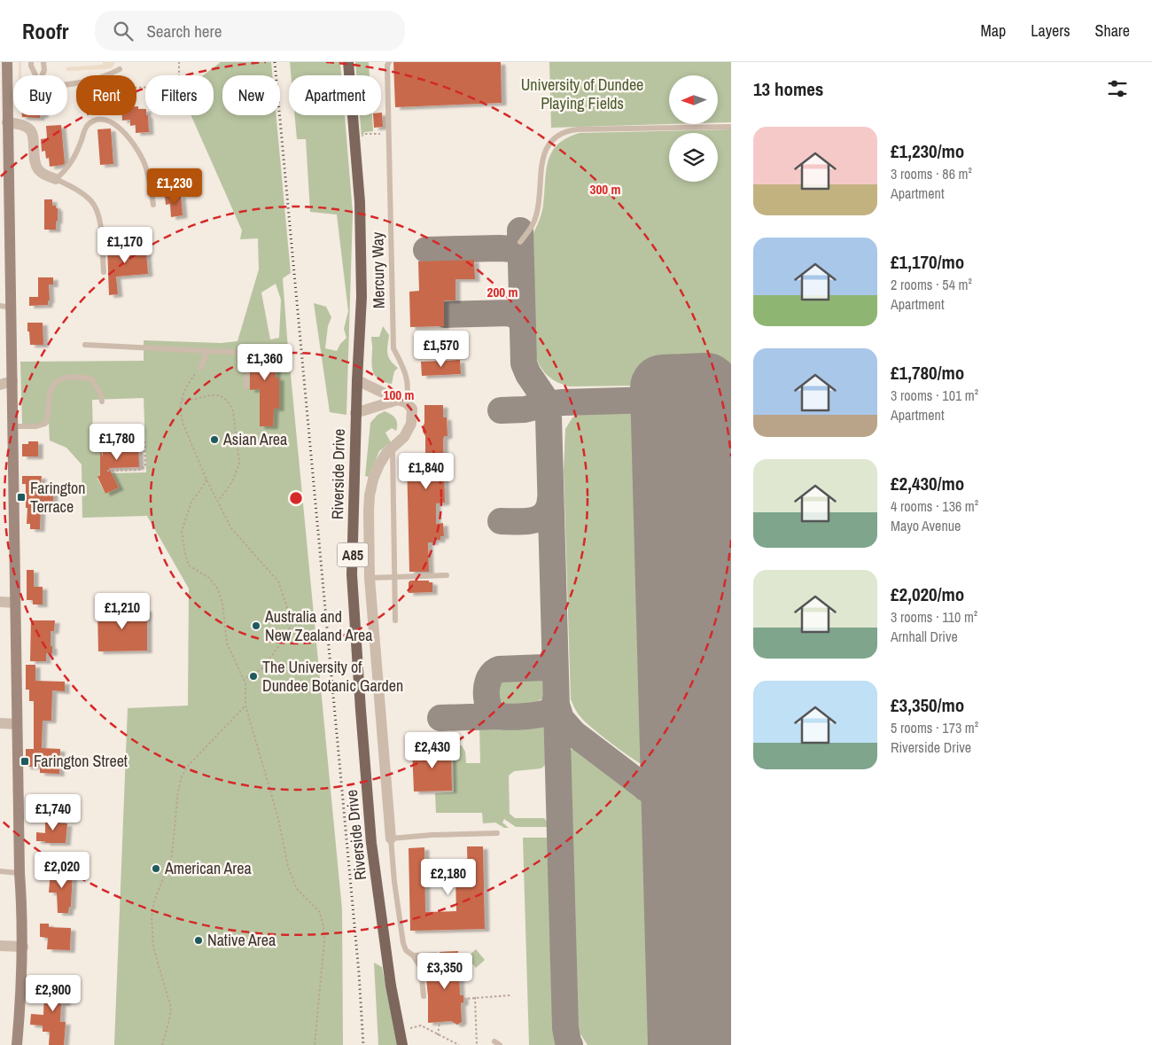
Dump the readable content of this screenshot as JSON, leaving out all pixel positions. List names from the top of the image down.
{
  "streets": {
    "main road": ["Riverside Drive", "A85"],
    "lane": ["Mercury Way"]
  },
  "parks": ["University of Dundee Playing Fields"],
  "places": {
    "other": [
      "Asian Area",
      "Australia and New Zealand Area",
      "The University of Dundee Botanic Garden",
      "American Area",
      "Native Area"
    ],
    "transit": ["Farington Terrace", "Farington Street"]
  },
  "north": "left",
  "page": {
    "header": "Roofr",
    "search": "Search here",
    "nav": ["Map", "Layers", "Share"],
    "heading": "13 homes",
    "chip": [
      "Buy",
      "Rent",
      "Filters",
      "New",
      "Apartment"
    ],
    "list": [
      {
        "name": "£1,230/mo",
        "note": "3 rooms · 86 m² · Apartment"
      },
      {
        "name": "£1,170/mo",
        "note": "2 rooms · 54 m² · Apartment"
      },
      {
        "name": "£1,780/mo",
        "note": "3 rooms · 101 m² · Apartment"
      },
      {
        "name": "£2,430/mo",
        "note": "4 rooms · 136 m² · Mayo Avenue"
      },
      {
        "name": "£2,020/mo",
        "note": "3 rooms · 110 m² · Arnhall Drive"
      },
      {
        "name": "£3,350/mo",
        "note": "5 rooms · 173 m² · Riverside Drive"
      }
    ],
    "price": [
      "£1,230",
      "£1,170",
      "£1,570",
      "£1,360",
      "£1,780",
      "£1,840",
      "£1,210",
      "£2,430",
      "£1,740",
      "£2,020",
      "£2,180",
      "£3,350",
      "£2,900"
    ]
  },
  "rings": ["300 m", "200 m", "100 m"]
}
